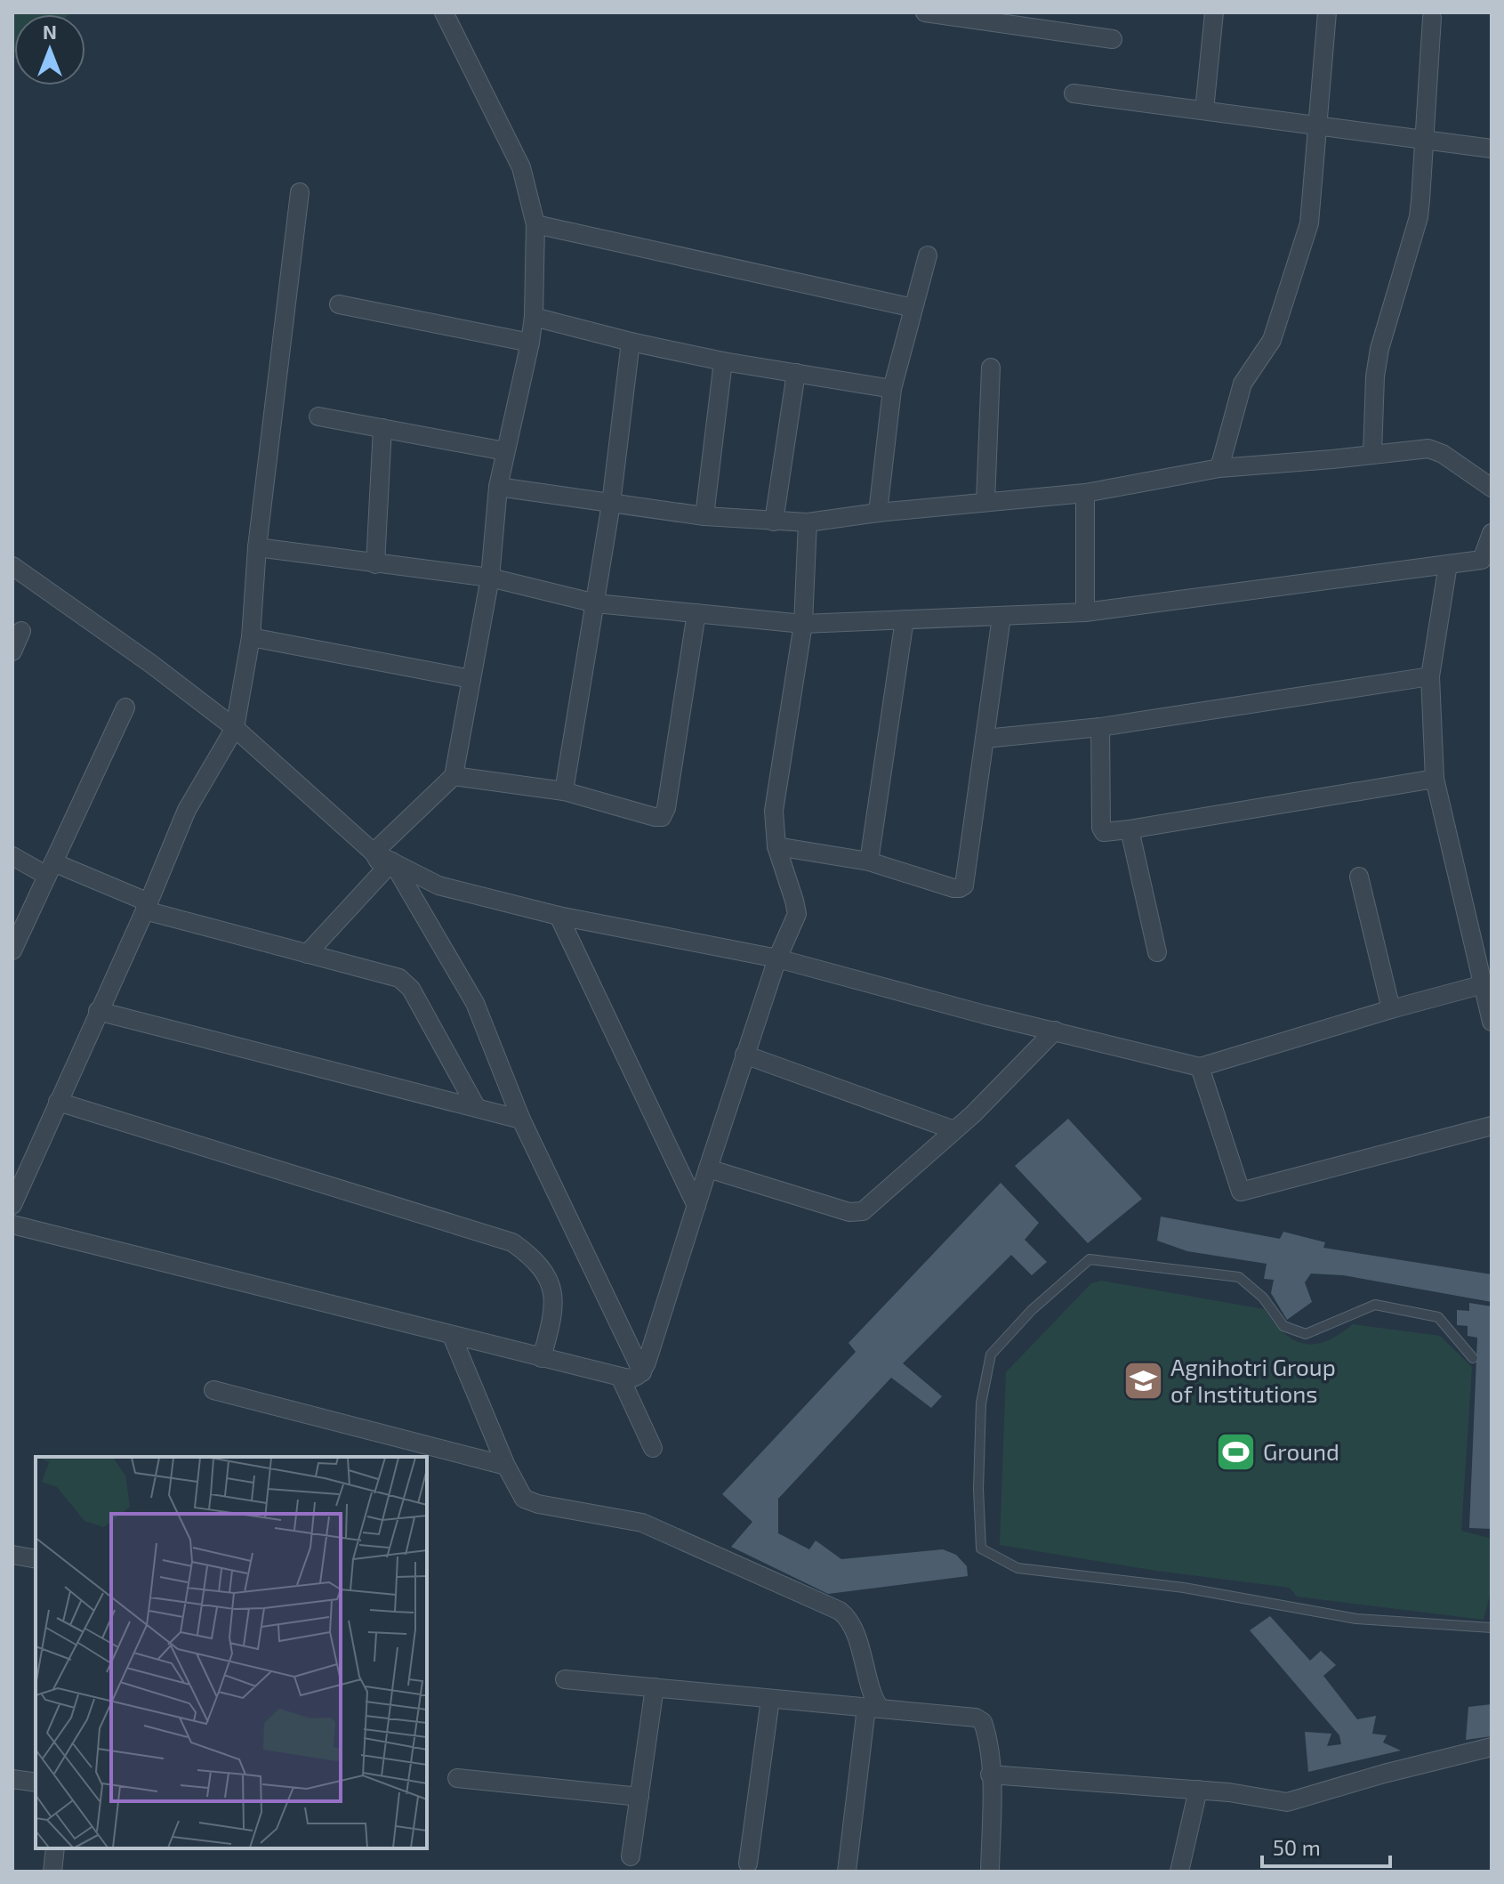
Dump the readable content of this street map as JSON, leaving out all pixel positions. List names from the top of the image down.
{
  "places": {
    "school or university": ["Agnihotri Group of Institutions"],
    "sports": ["Ground"]
  },
  "scale_bar": "50 m",
  "north": "top"
}
